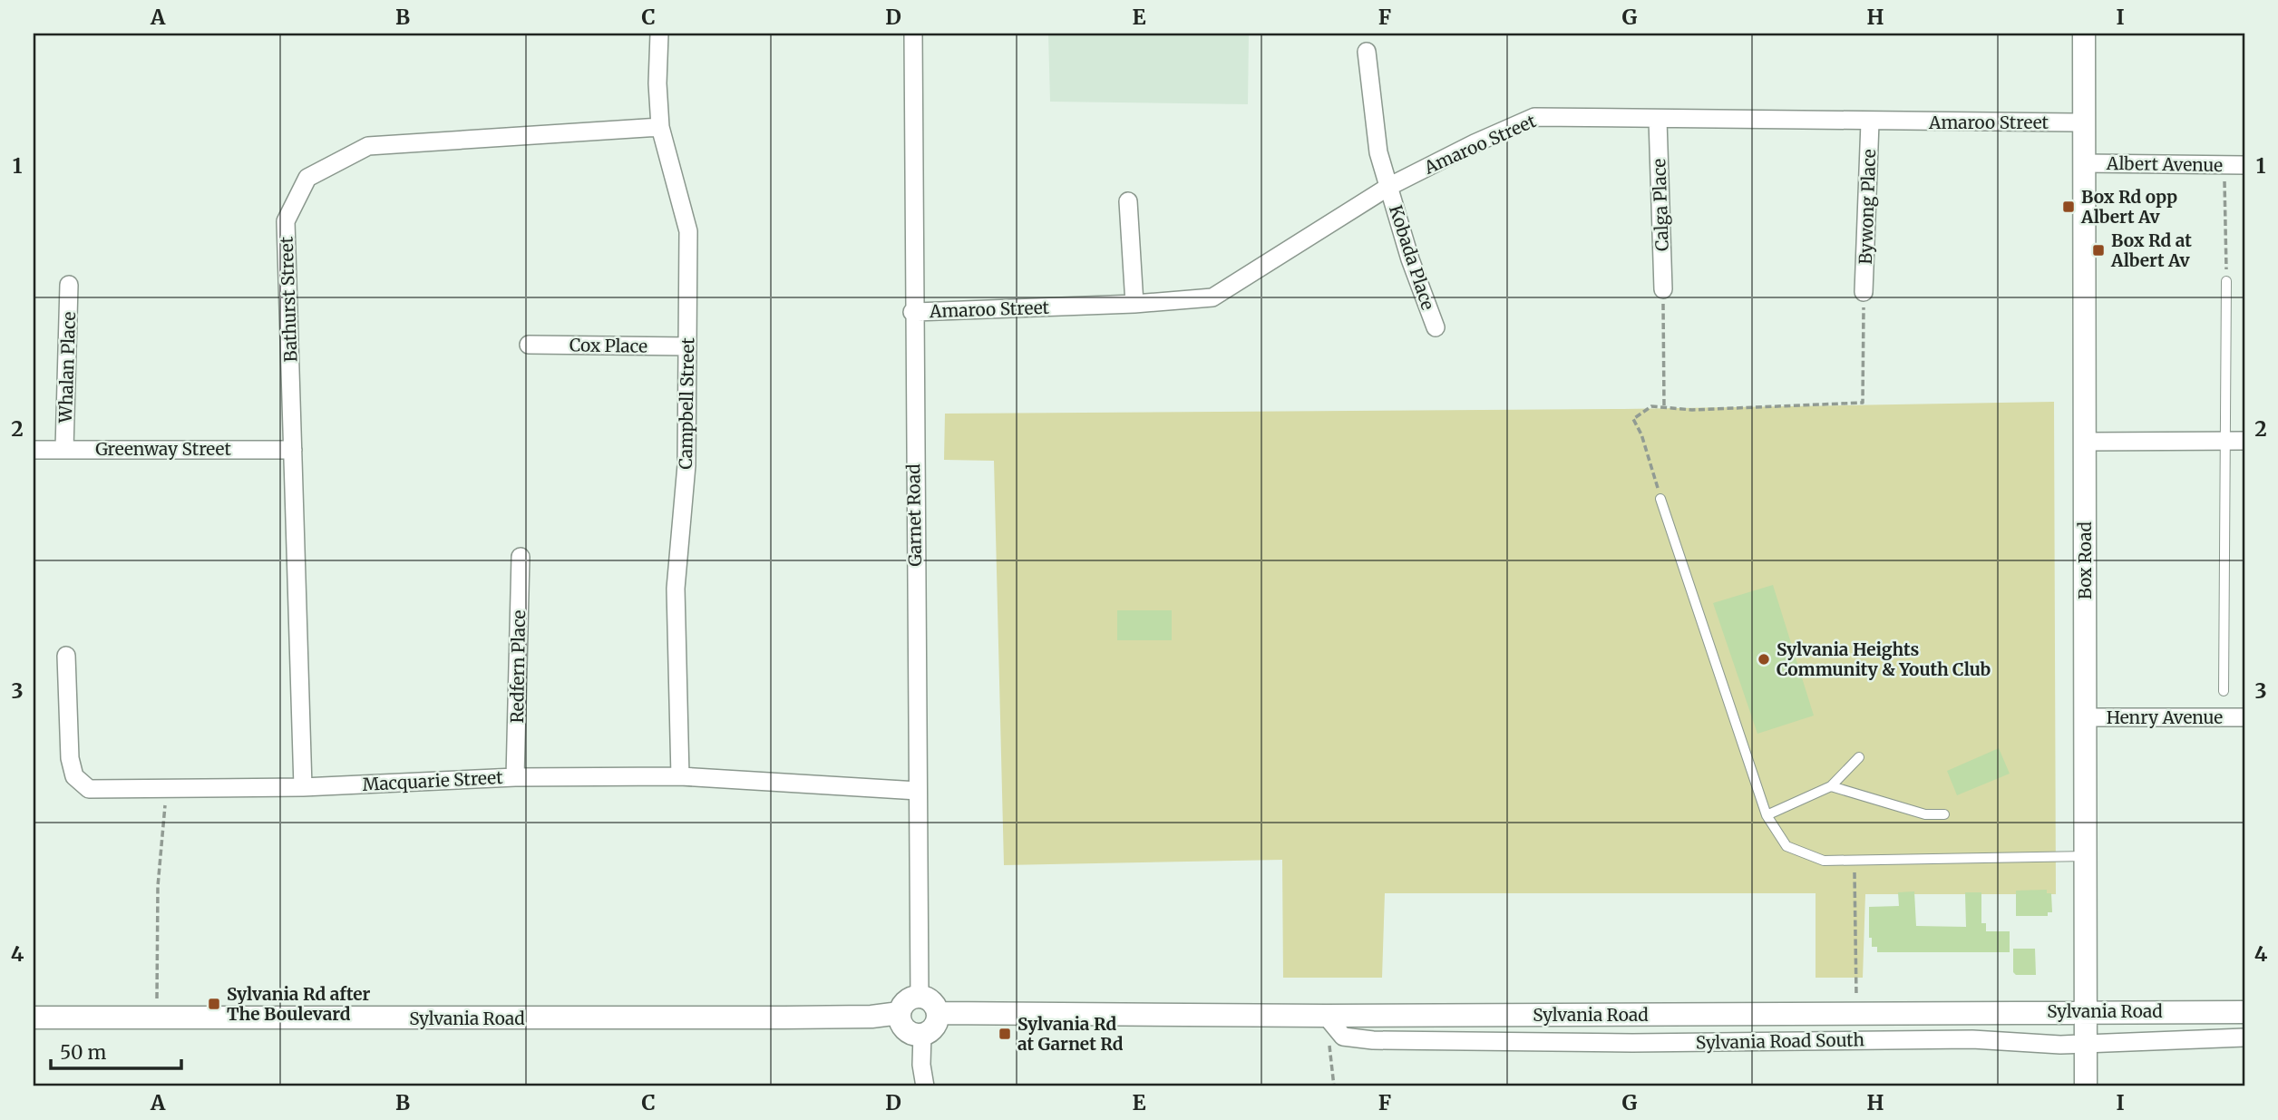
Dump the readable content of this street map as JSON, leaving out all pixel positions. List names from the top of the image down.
{
  "streets": {
    "street": [
      "Amaroo Street",
      "Albert Avenue",
      "Calga Place",
      "Bywong Place",
      "Kobada Place",
      "Bathurst Street",
      "Cox Place",
      "Whalan Place",
      "Campbell Street",
      "Greenway Street",
      "Garnet Road",
      "Box Road",
      "Redfern Place",
      "Henry Avenue",
      "Macquarie Street",
      "Sylvania Road",
      "Sylvania Road South"
    ]
  },
  "crossings": [
    ["Amaroo Street", "Calga Place"],
    ["Amaroo Street", "Bywong Place"],
    ["Amaroo Street", "Kobada Place"],
    ["Amaroo Street", "Garnet Road"],
    ["Amaroo Street", "Box Road"],
    ["Albert Avenue", "Box Road"],
    ["Bathurst Street", "Campbell Street"],
    ["Bathurst Street", "Greenway Street"],
    ["Bathurst Street", "Macquarie Street"],
    ["Cox Place", "Campbell Street"],
    ["Whalan Place", "Greenway Street"],
    ["Campbell Street", "Macquarie Street"],
    ["Garnet Road", "Macquarie Street"],
    ["Garnet Road", "Sylvania Road"],
    ["Box Road", "Henry Avenue"],
    ["Box Road", "Sylvania Road"],
    ["Box Road", "Sylvania Road South"],
    ["Redfern Place", "Macquarie Street"],
    ["Sylvania Road", "Sylvania Road South"]
  ],
  "places": {
    "transit": [
      "Box Rd opp Albert Av",
      "Box Rd at Albert Av",
      "Sylvania Rd after The Boulevard",
      "Sylvania Rd at Garnet Rd"
    ],
    "other": ["Sylvania Heights Community & Youth Club"]
  },
  "scale_bar": "50 m",
  "grid": {
    "columns": [
      "A",
      "B",
      "C",
      "D",
      "E",
      "F",
      "G",
      "H",
      "I"
    ],
    "rows": [
      "1",
      "2",
      "3",
      "4"
    ]
  }
}
